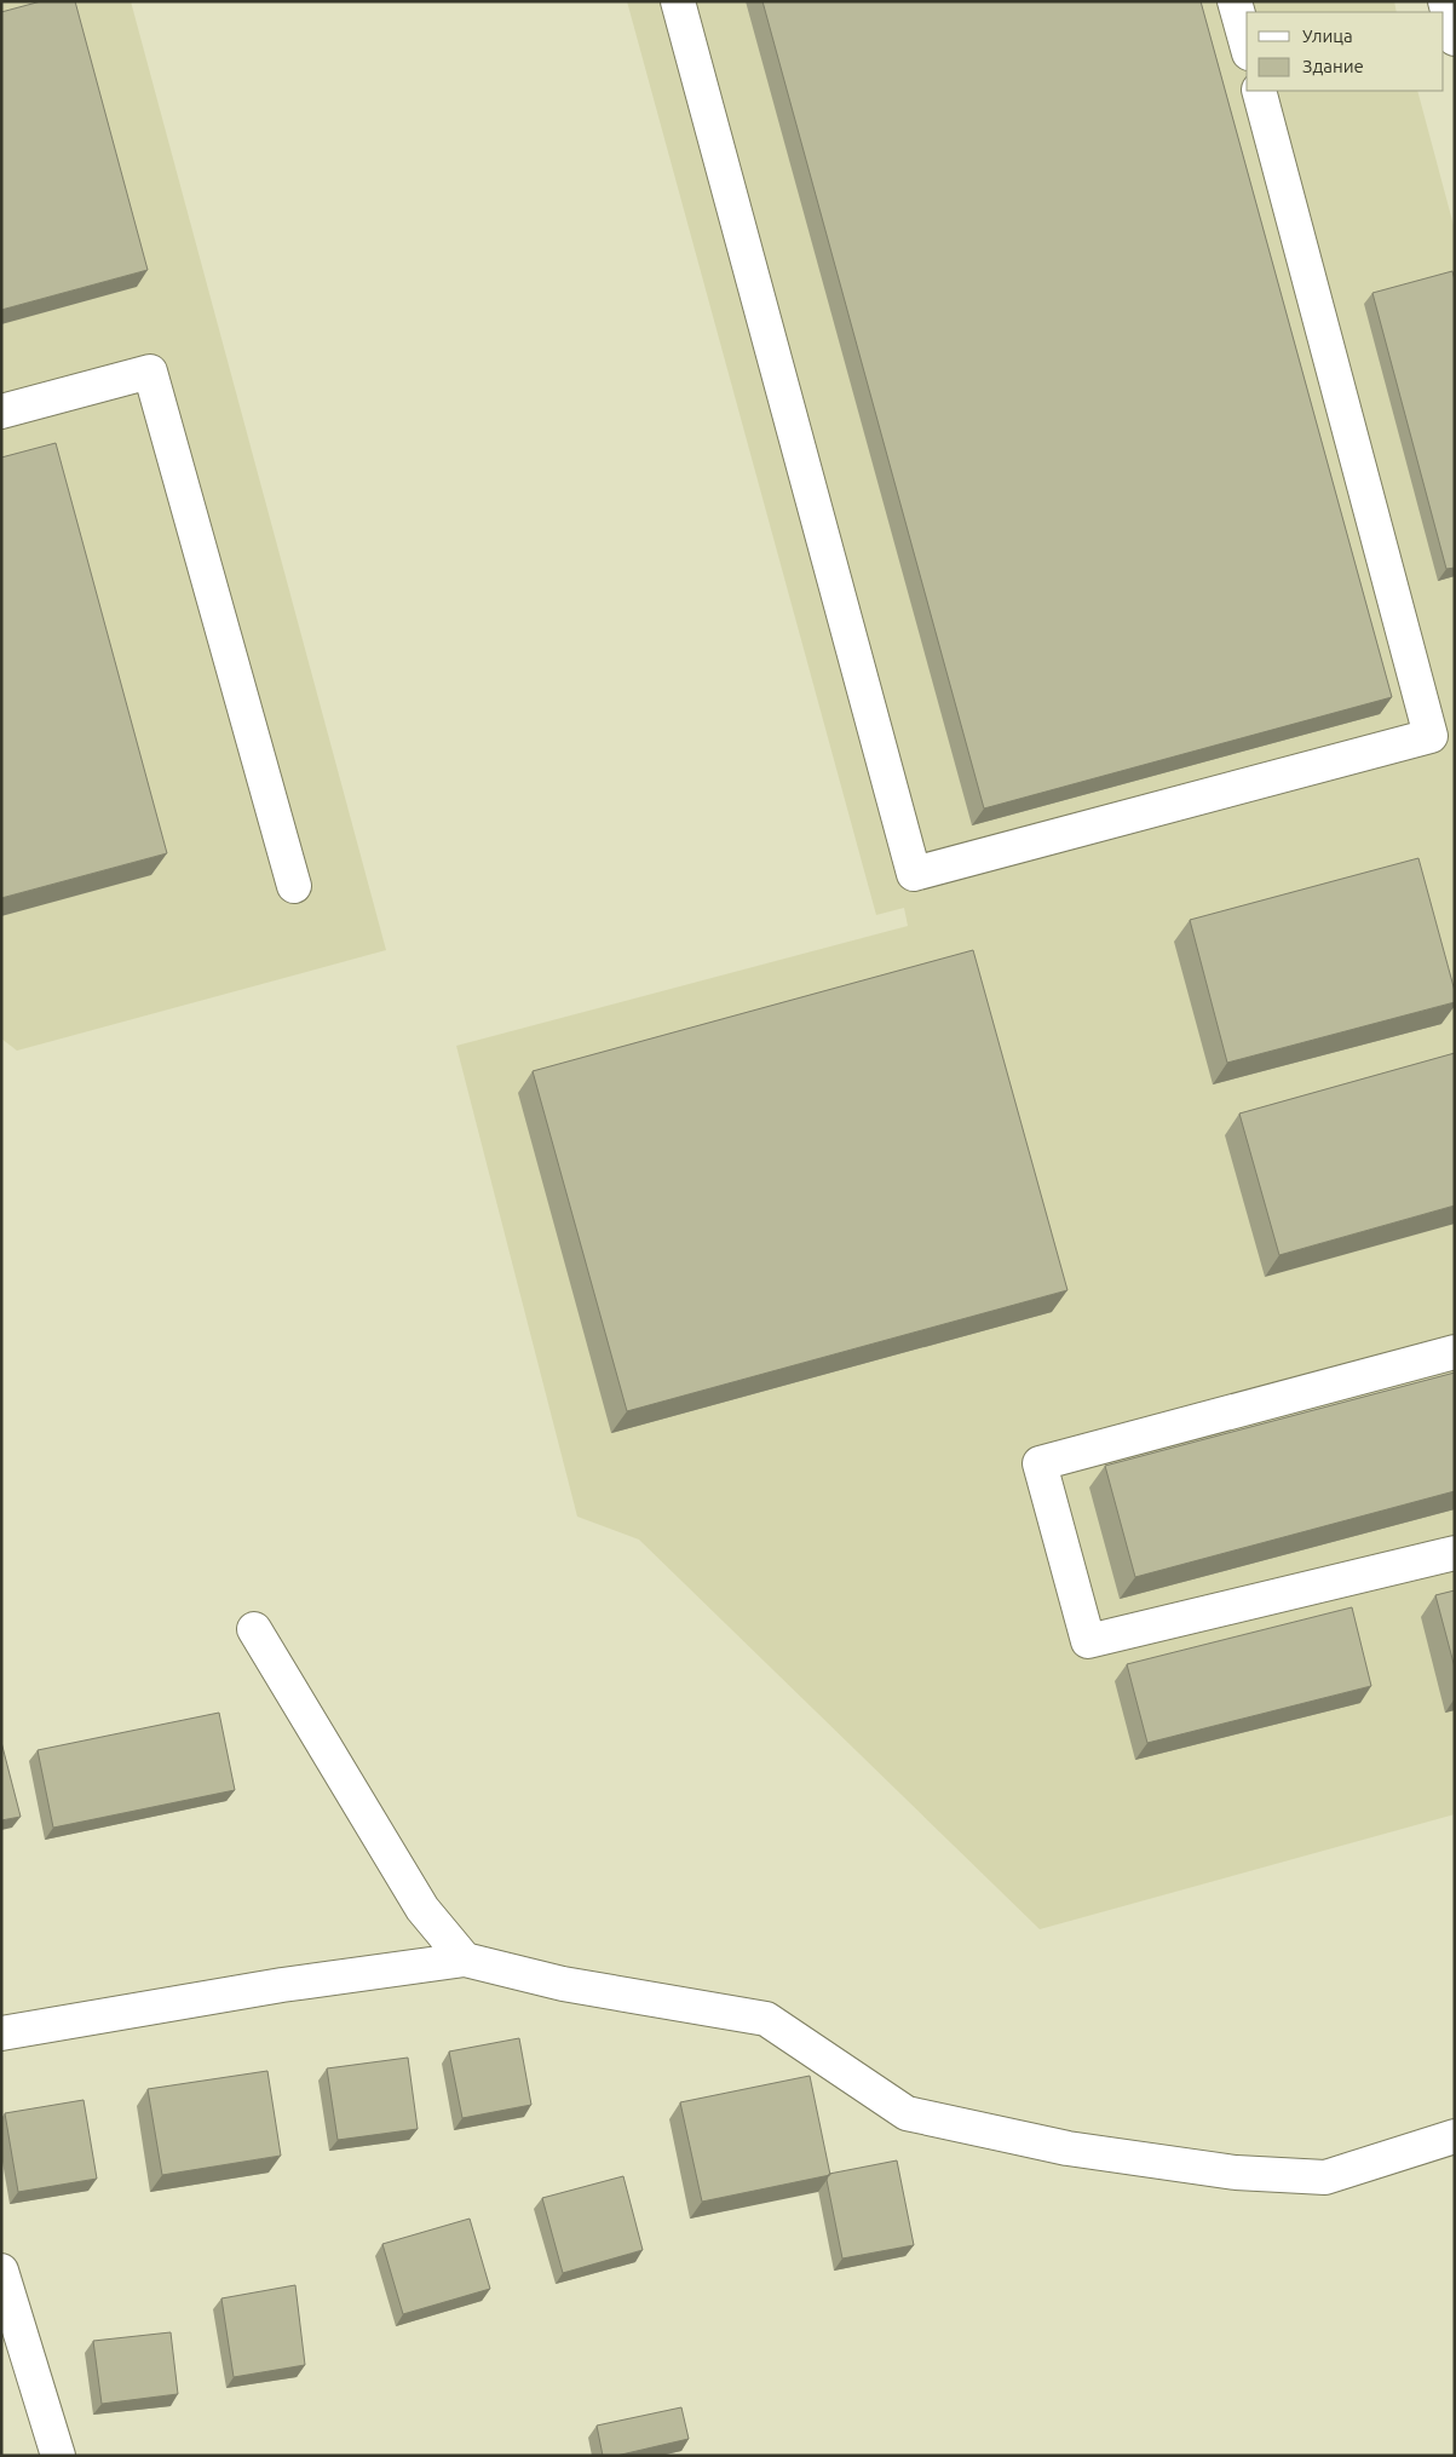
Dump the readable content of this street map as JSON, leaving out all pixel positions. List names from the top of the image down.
{
  "legend": ["Улица", "Здание"]
}
